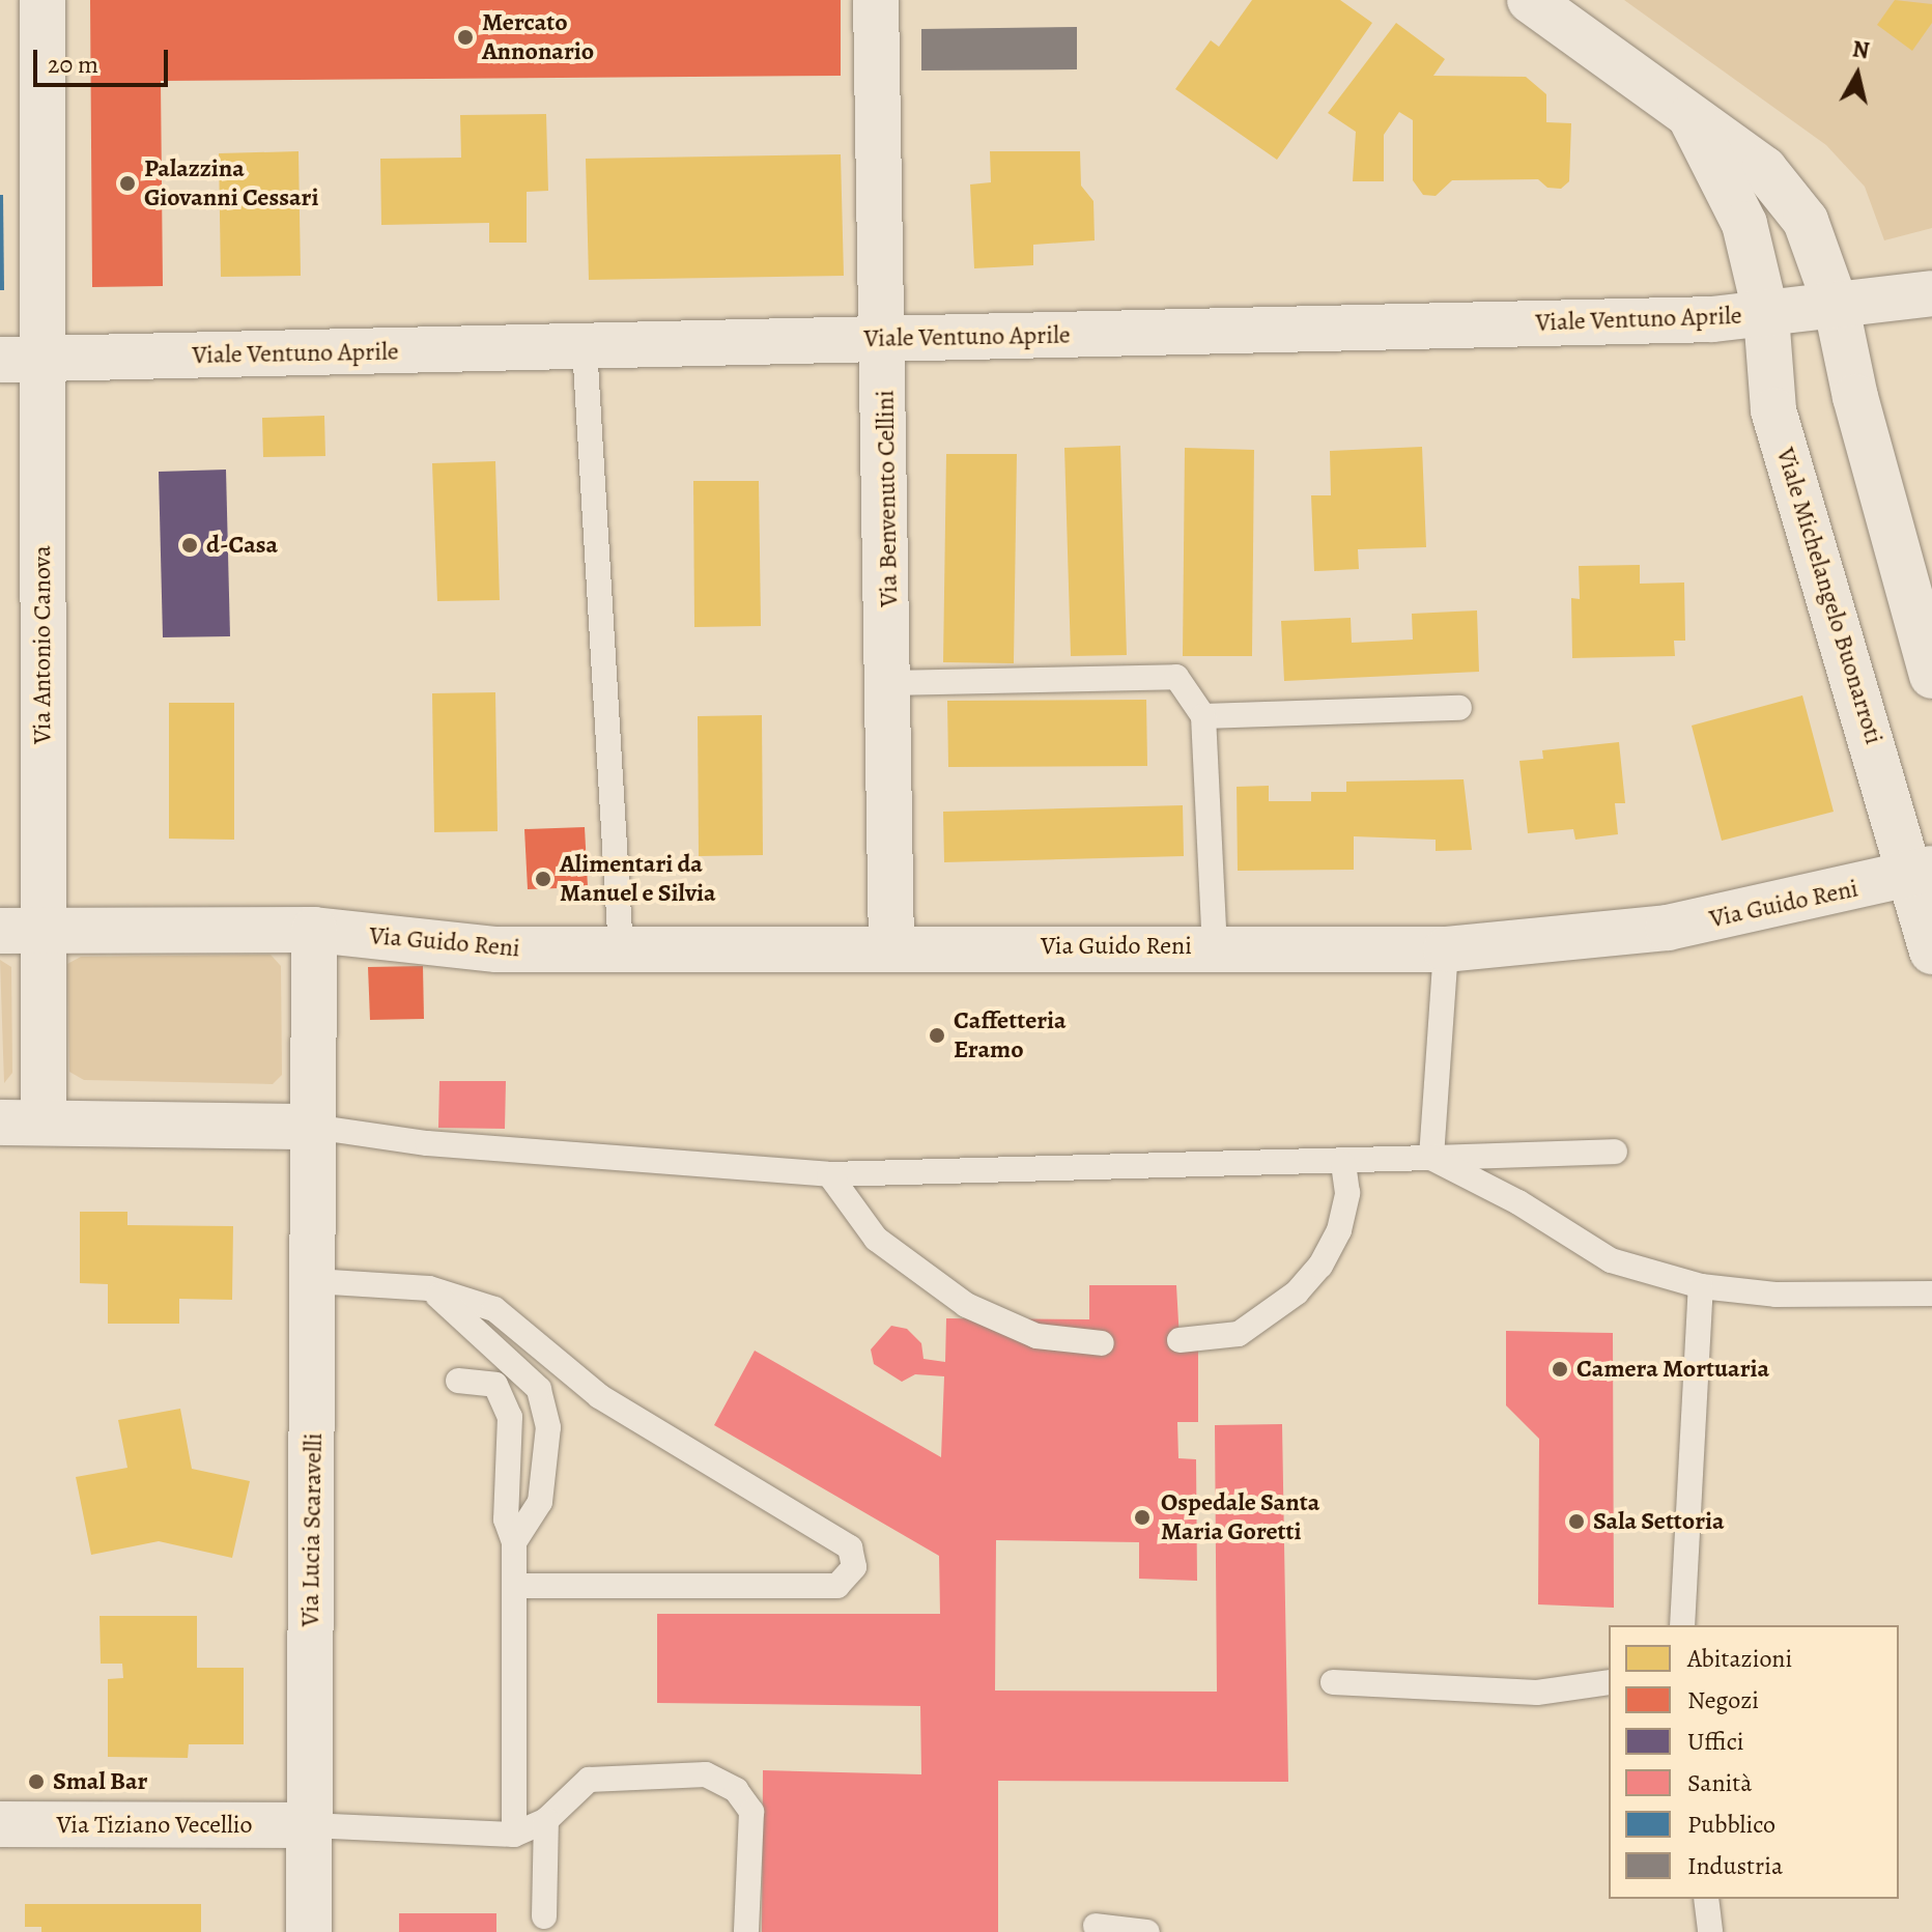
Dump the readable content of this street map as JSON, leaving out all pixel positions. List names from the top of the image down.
{
  "streets": {
    "street": [
      "Viale Ventuno Aprile",
      "Via Benvenuto Cellini",
      "Viale Michelangelo Buonarroti",
      "Via Antonio Canova",
      "Via Guido Reni",
      "Via Lucia Scaravelli",
      "Via Tiziano Vecellio"
    ]
  },
  "crossings": [
    ["Viale Ventuno Aprile", "Via Benvenuto Cellini"],
    ["Viale Ventuno Aprile", "Viale Michelangelo Buonarroti"],
    ["Viale Ventuno Aprile", "Via Antonio Canova"],
    ["Via Benvenuto Cellini", "Via Guido Reni"],
    ["Viale Michelangelo Buonarroti", "Via Guido Reni"],
    ["Via Antonio Canova", "Via Guido Reni"],
    ["Via Guido Reni", "Via Lucia Scaravelli"],
    ["Via Lucia Scaravelli", "Via Tiziano Vecellio"]
  ],
  "places": [
    "Mercato Annonario",
    "Palazzina Giovanni Cessari",
    "d-Casa",
    "Alimentari da Manuel e Silvia",
    "Caffetteria Eramo",
    "Camera Mortuaria",
    "Ospedale Santa Maria Goretti",
    "Sala Settoria",
    "Smal Bar"
  ],
  "legend": [
    "Abitazioni",
    "Negozi",
    "Uffici",
    "Sanità",
    "Pubblico",
    "Industria"
  ],
  "scale_bar": "20 m",
  "north": "top"
}
